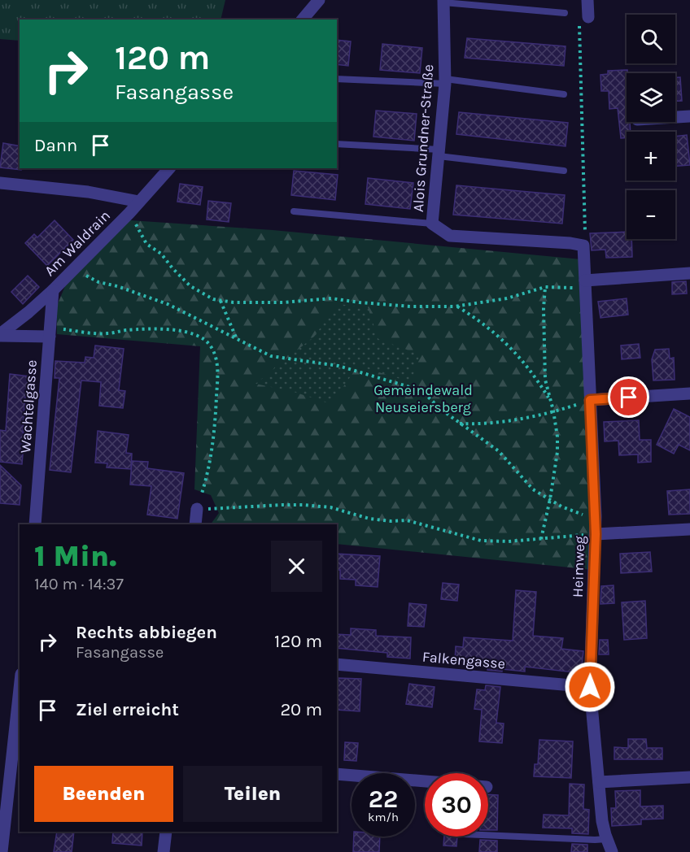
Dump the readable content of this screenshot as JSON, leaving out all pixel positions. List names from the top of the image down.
{
  "streets": {
    "street": [
      "Alois Grundner-Straße",
      "Am Waldrain",
      "Wachtelgasse",
      "Heimweg",
      "Falkengasse"
    ]
  },
  "crossings": [
    ["Alois Grundner-Straße", "Heimweg"],
    ["Am Waldrain", "Wachtelgasse"],
    ["Heimweg", "Falkengasse"]
  ],
  "parks": ["Gemeindewald Neuseiersberg"],
  "page": {
    "map_buttons": ["+", "−"],
    "turn": ["120 m", "Fasangasse"],
    "then": "Dann",
    "heading": ["1 Min.", "140 m · 14:37"],
    "list": [
      {
        "name": "Rechts abbiegen",
        "note": "Fasangasse",
        "value": "120 m"
      },
      {
        "name": "Ziel erreicht",
        "value": "20 m"
      }
    ],
    "buttons": ["Beenden", "Teilen"],
    "speed": "22 km/h",
    "limit": "30"
  }
}
